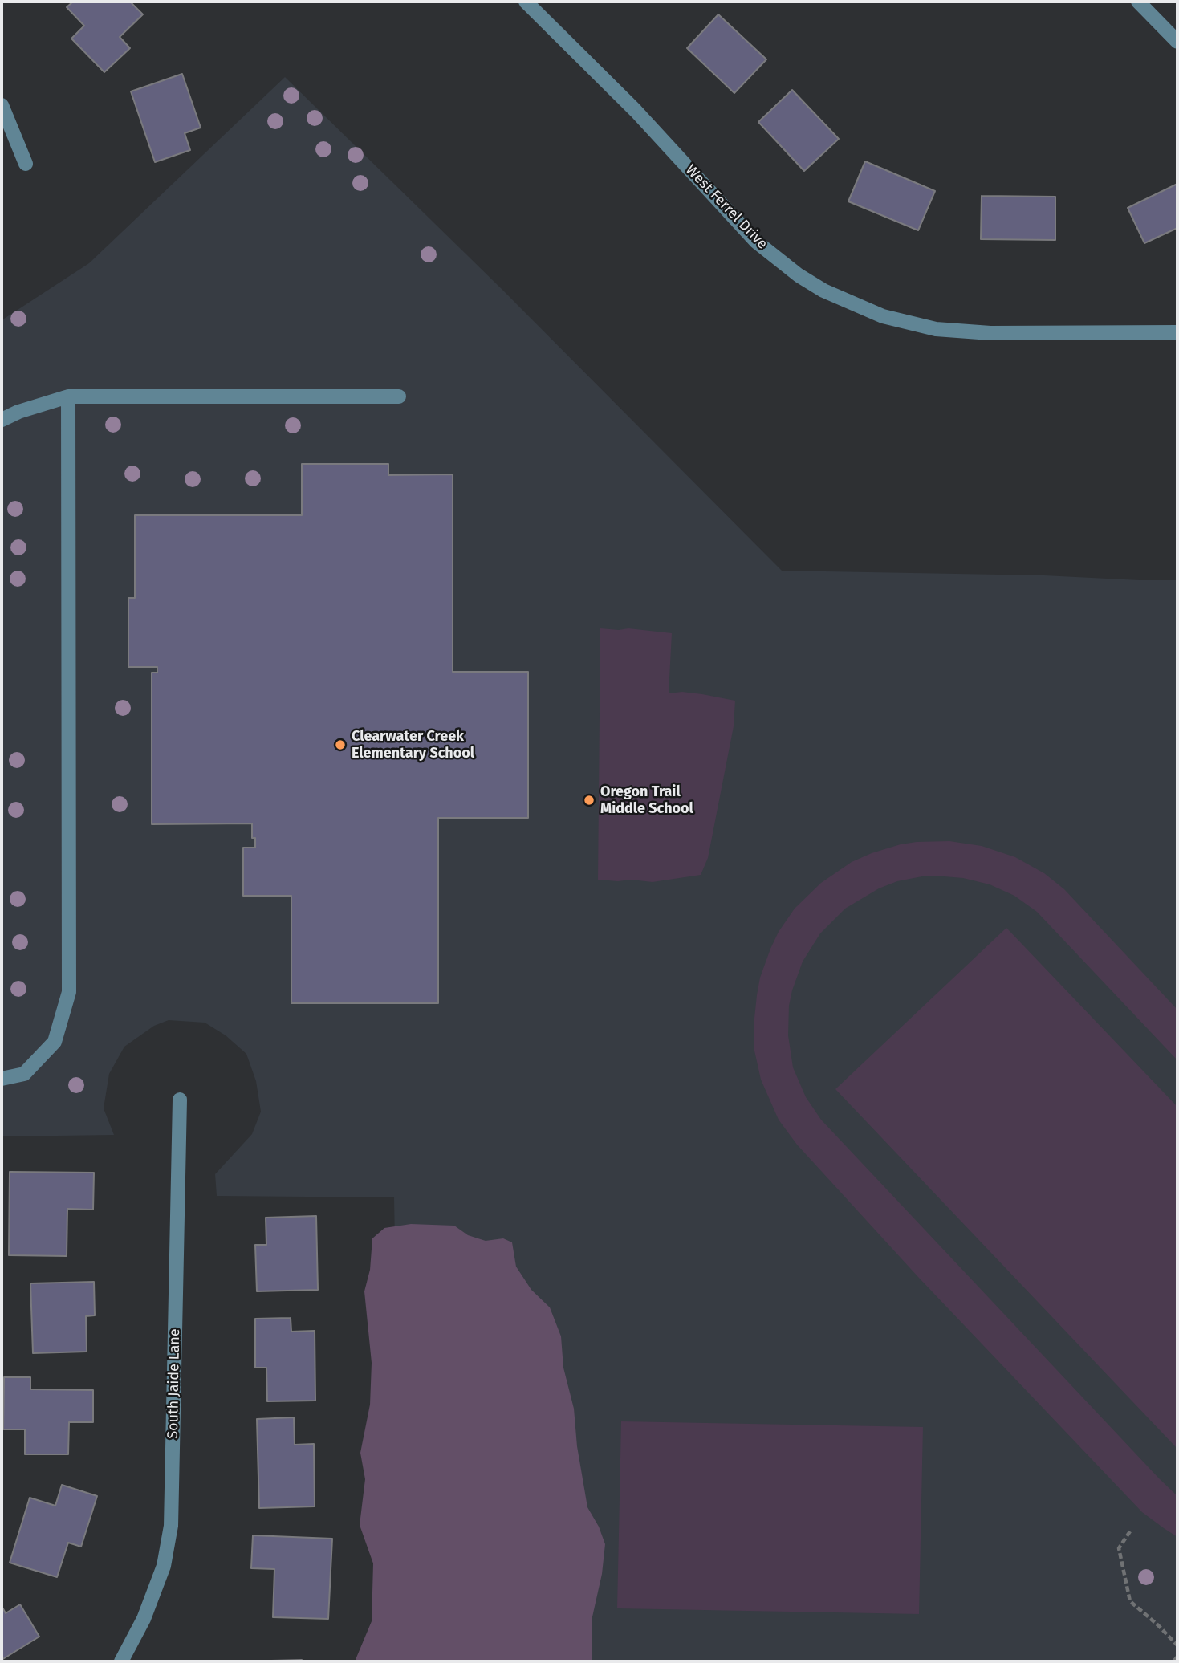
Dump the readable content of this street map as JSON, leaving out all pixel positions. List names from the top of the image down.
{
  "streets": {
    "street": ["West Ferrel Drive", "South Jaide Lane"]
  },
  "places": ["Clearwater Creek Elementary School", "Oregon Trail Middle School"]
}
